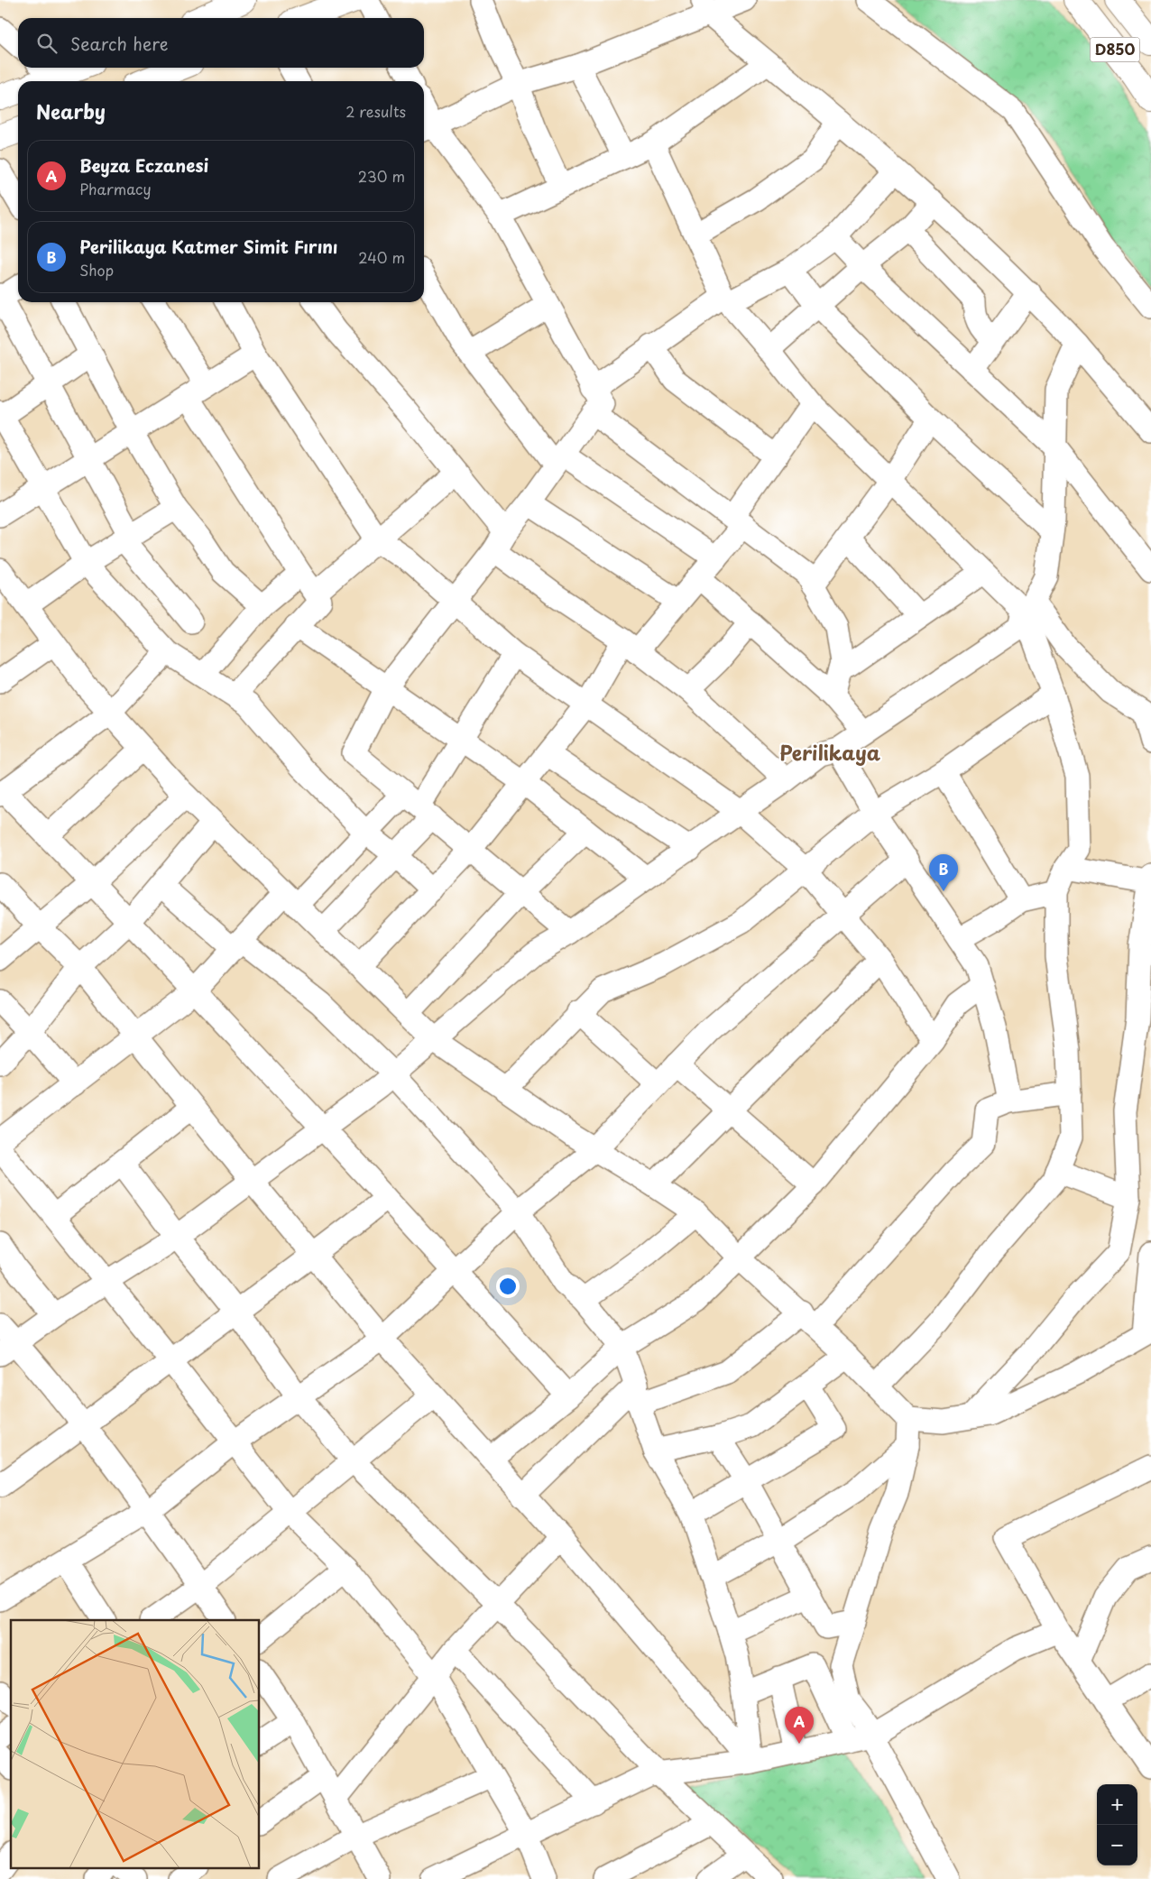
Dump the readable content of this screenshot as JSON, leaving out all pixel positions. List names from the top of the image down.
{
  "streets": {
    "main road": ["D850"]
  },
  "districts": ["Perilikaya"],
  "page": {
    "search": "Search here",
    "heading": ["Nearby", "2 results"],
    "list": [
      {
        "mark": "A",
        "name": "Beyza Eczanesi",
        "note": "Pharmacy",
        "value": "230 m"
      },
      {
        "mark": "B",
        "name": "Perilikaya Katmer Simit Fırını",
        "note": "Shop",
        "value": "240 m"
      }
    ],
    "pins": ["B", "A"],
    "map_buttons": ["+", "−"]
  }
}
